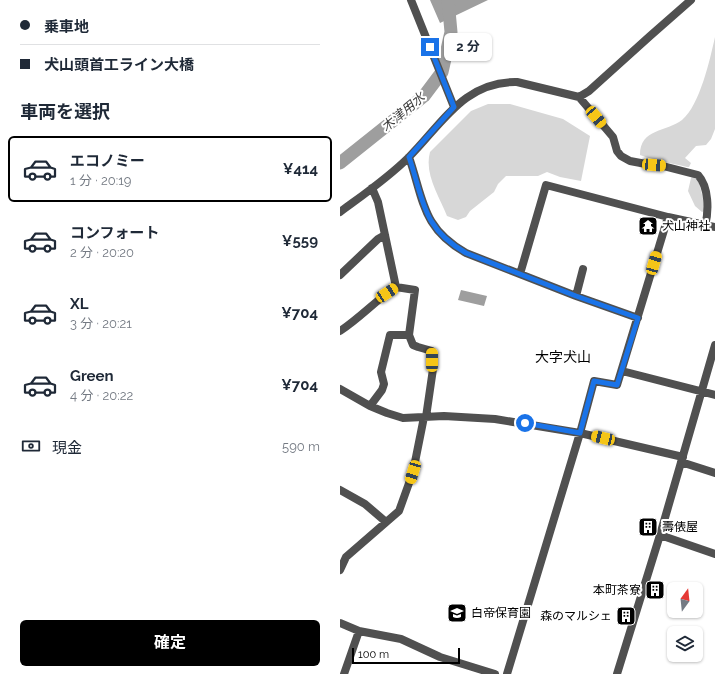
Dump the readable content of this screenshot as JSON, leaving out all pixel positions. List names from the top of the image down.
{
  "districts": ["大字犬山"],
  "water": ["木津用水"],
  "places": {
    "temple": ["犬山神社"],
    "building": ["壽俵屋", "本町茶寮", "森のマルシェ"],
    "school or university": ["白帝保育園"]
  },
  "scale_bar": "100 m",
  "north": "top",
  "page": {
    "banner": ["乗車地", "犬山頭首工ライン大橋"],
    "bubble": "2 分",
    "heading": "車両を選択",
    "list": [
      {
        "name": "エコノミー",
        "note": "1 分 · 20:19",
        "value": "¥414"
      },
      {
        "name": "コンフォート",
        "note": "2 分 · 20:20",
        "value": "¥559"
      },
      {
        "name": "XL",
        "note": "3 分 · 20:21",
        "value": "¥704"
      },
      {
        "name": "Green",
        "note": "4 分 · 20:22",
        "value": "¥704"
      }
    ],
    "pay": ["現金", "590 m"],
    "buttons": "確定",
    "scale": "100 m"
  }
}
